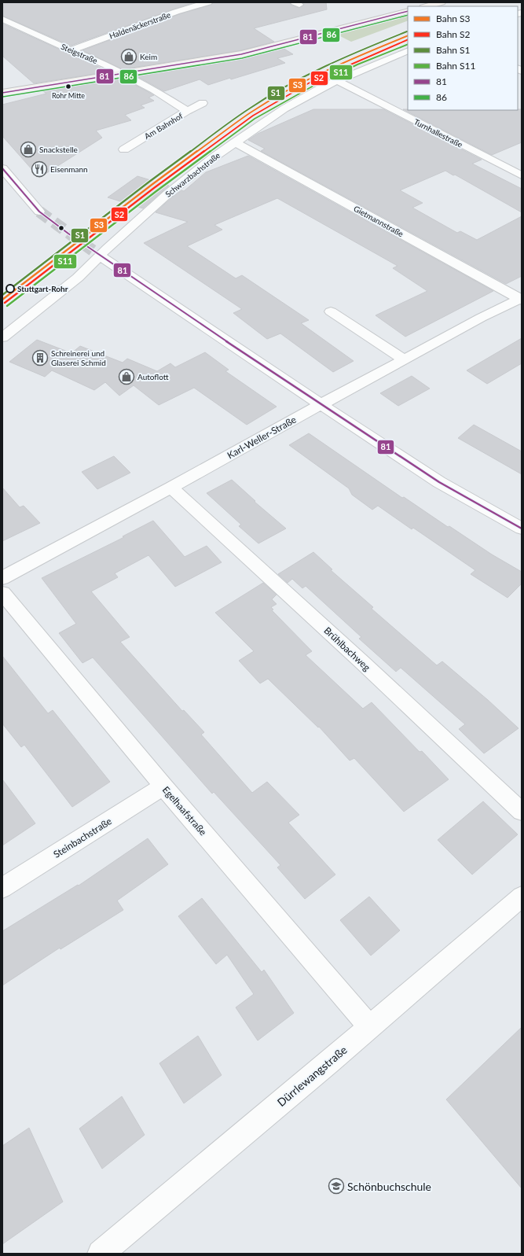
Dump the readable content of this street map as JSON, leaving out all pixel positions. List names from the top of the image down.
{
  "streets": {
    "street": [
      "Haldenäckerstraße",
      "Steigstraße",
      "Am Bahnhof",
      "Turnhallestraße",
      "Schwarzbachstraße",
      "Gietmannstraße",
      "Karl-Weller-Straße",
      "Brühlbachweg",
      "Egelhaafstraße",
      "Steinbachstraße",
      "Dürrlewangstraße"
    ]
  },
  "crossings": [
    ["Haldenäckerstraße", "Steigstraße"],
    ["Steigstraße", "Am Bahnhof"],
    ["Turnhallestraße", "Schwarzbachstraße"],
    ["Schwarzbachstraße", "Gietmannstraße"],
    ["Gietmannstraße", "Karl-Weller-Straße"],
    ["Karl-Weller-Straße", "Brühlbachweg"],
    ["Egelhaafstraße", "Steinbachstraße"],
    ["Egelhaafstraße", "Dürrlewangstraße"]
  ],
  "places": {
    "shop": ["Keim", "Snackstelle", "Autoflott"],
    "other": ["Rohr Mitte", "Stuttgart-Rohr"],
    "restaurant": ["Eisenmann"],
    "building": ["Schreinerei und Glaserei Schmid"],
    "school or university": ["Schönbuchschule"]
  },
  "lines": [
    "transit line 81",
    "transit line 86",
    "rail line S1",
    "rail line S3",
    "rail line S2",
    "rail line S11"
  ],
  "legend": [
    "Bahn S3",
    "Bahn S2",
    "Bahn S1",
    "Bahn S11",
    "81",
    "86"
  ]
}
